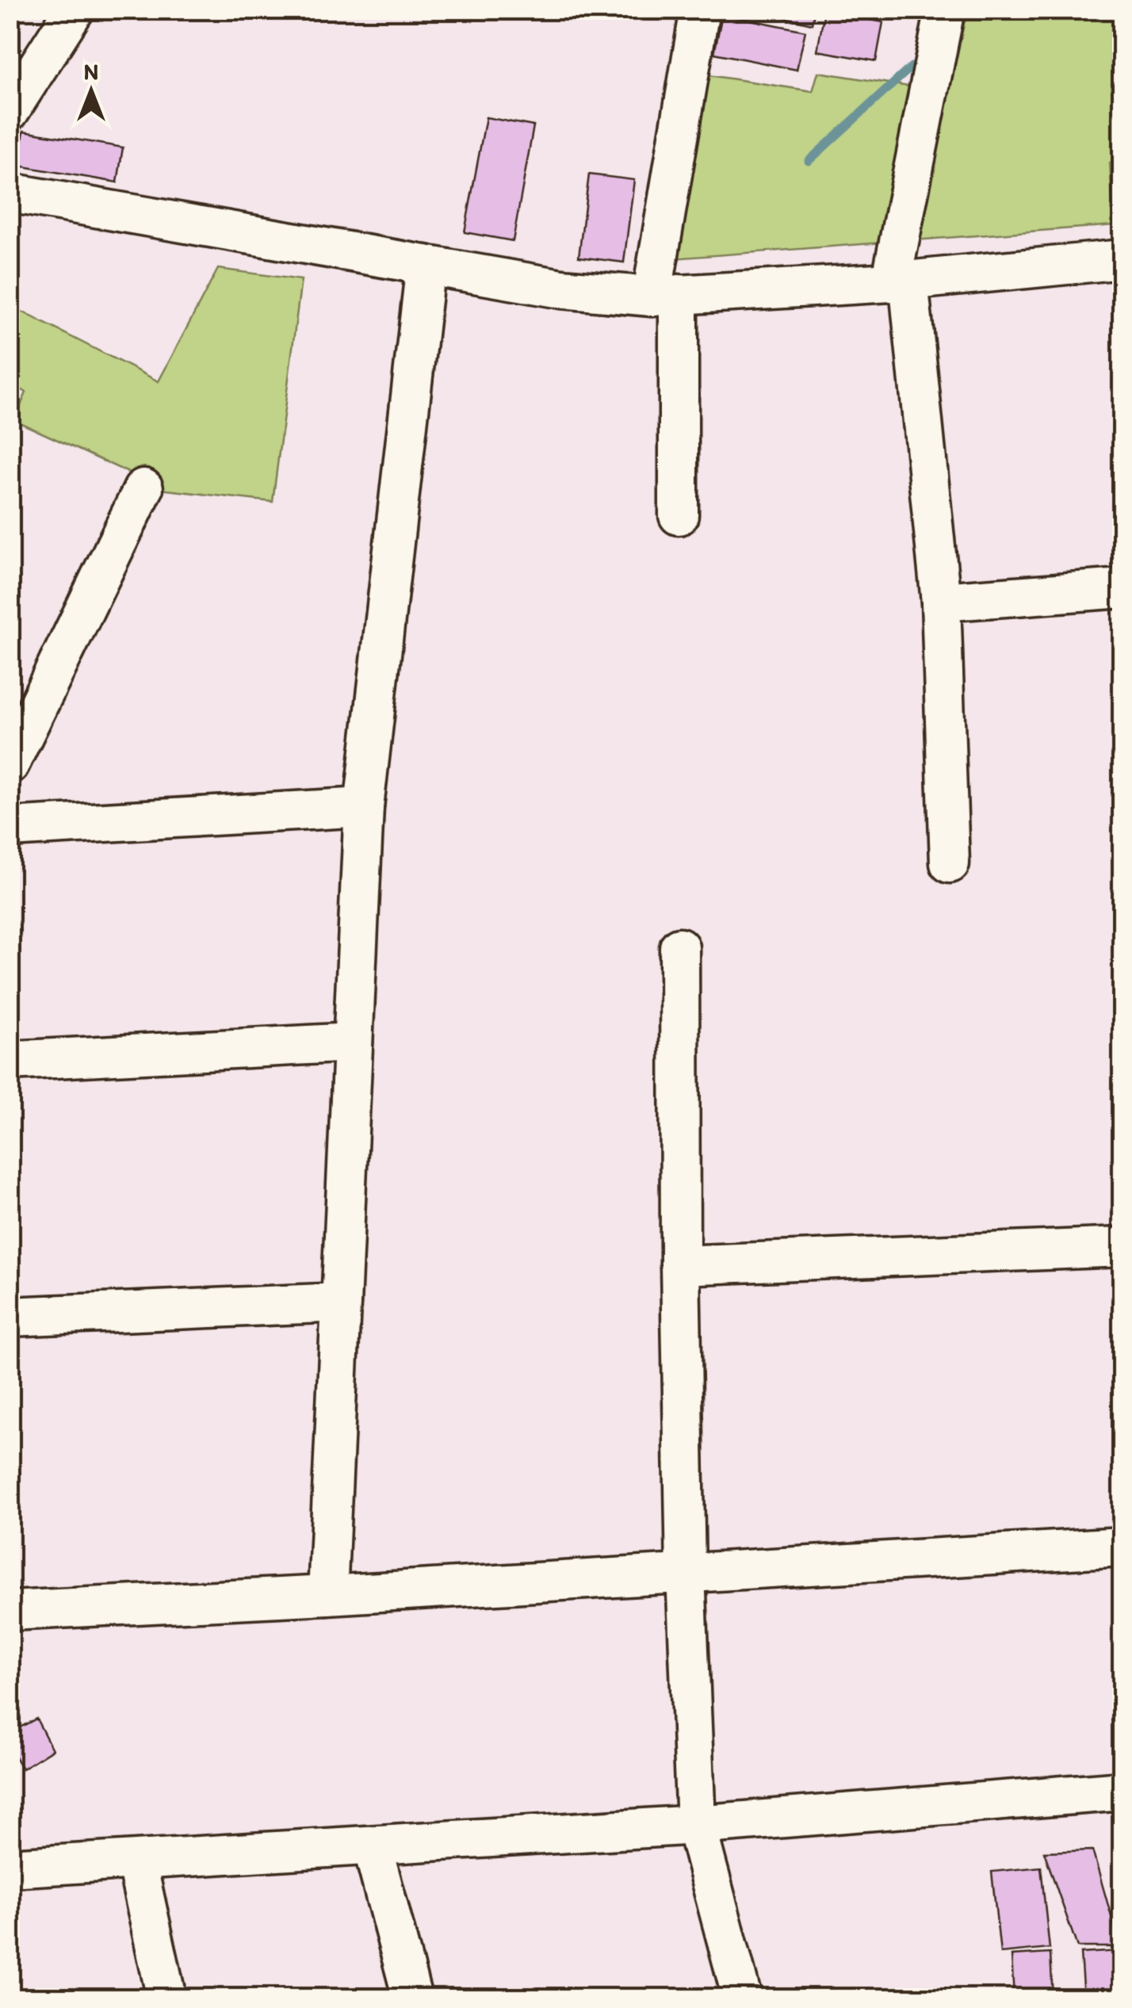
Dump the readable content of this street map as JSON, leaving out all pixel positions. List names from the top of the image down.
{
  "north": "top"
}
